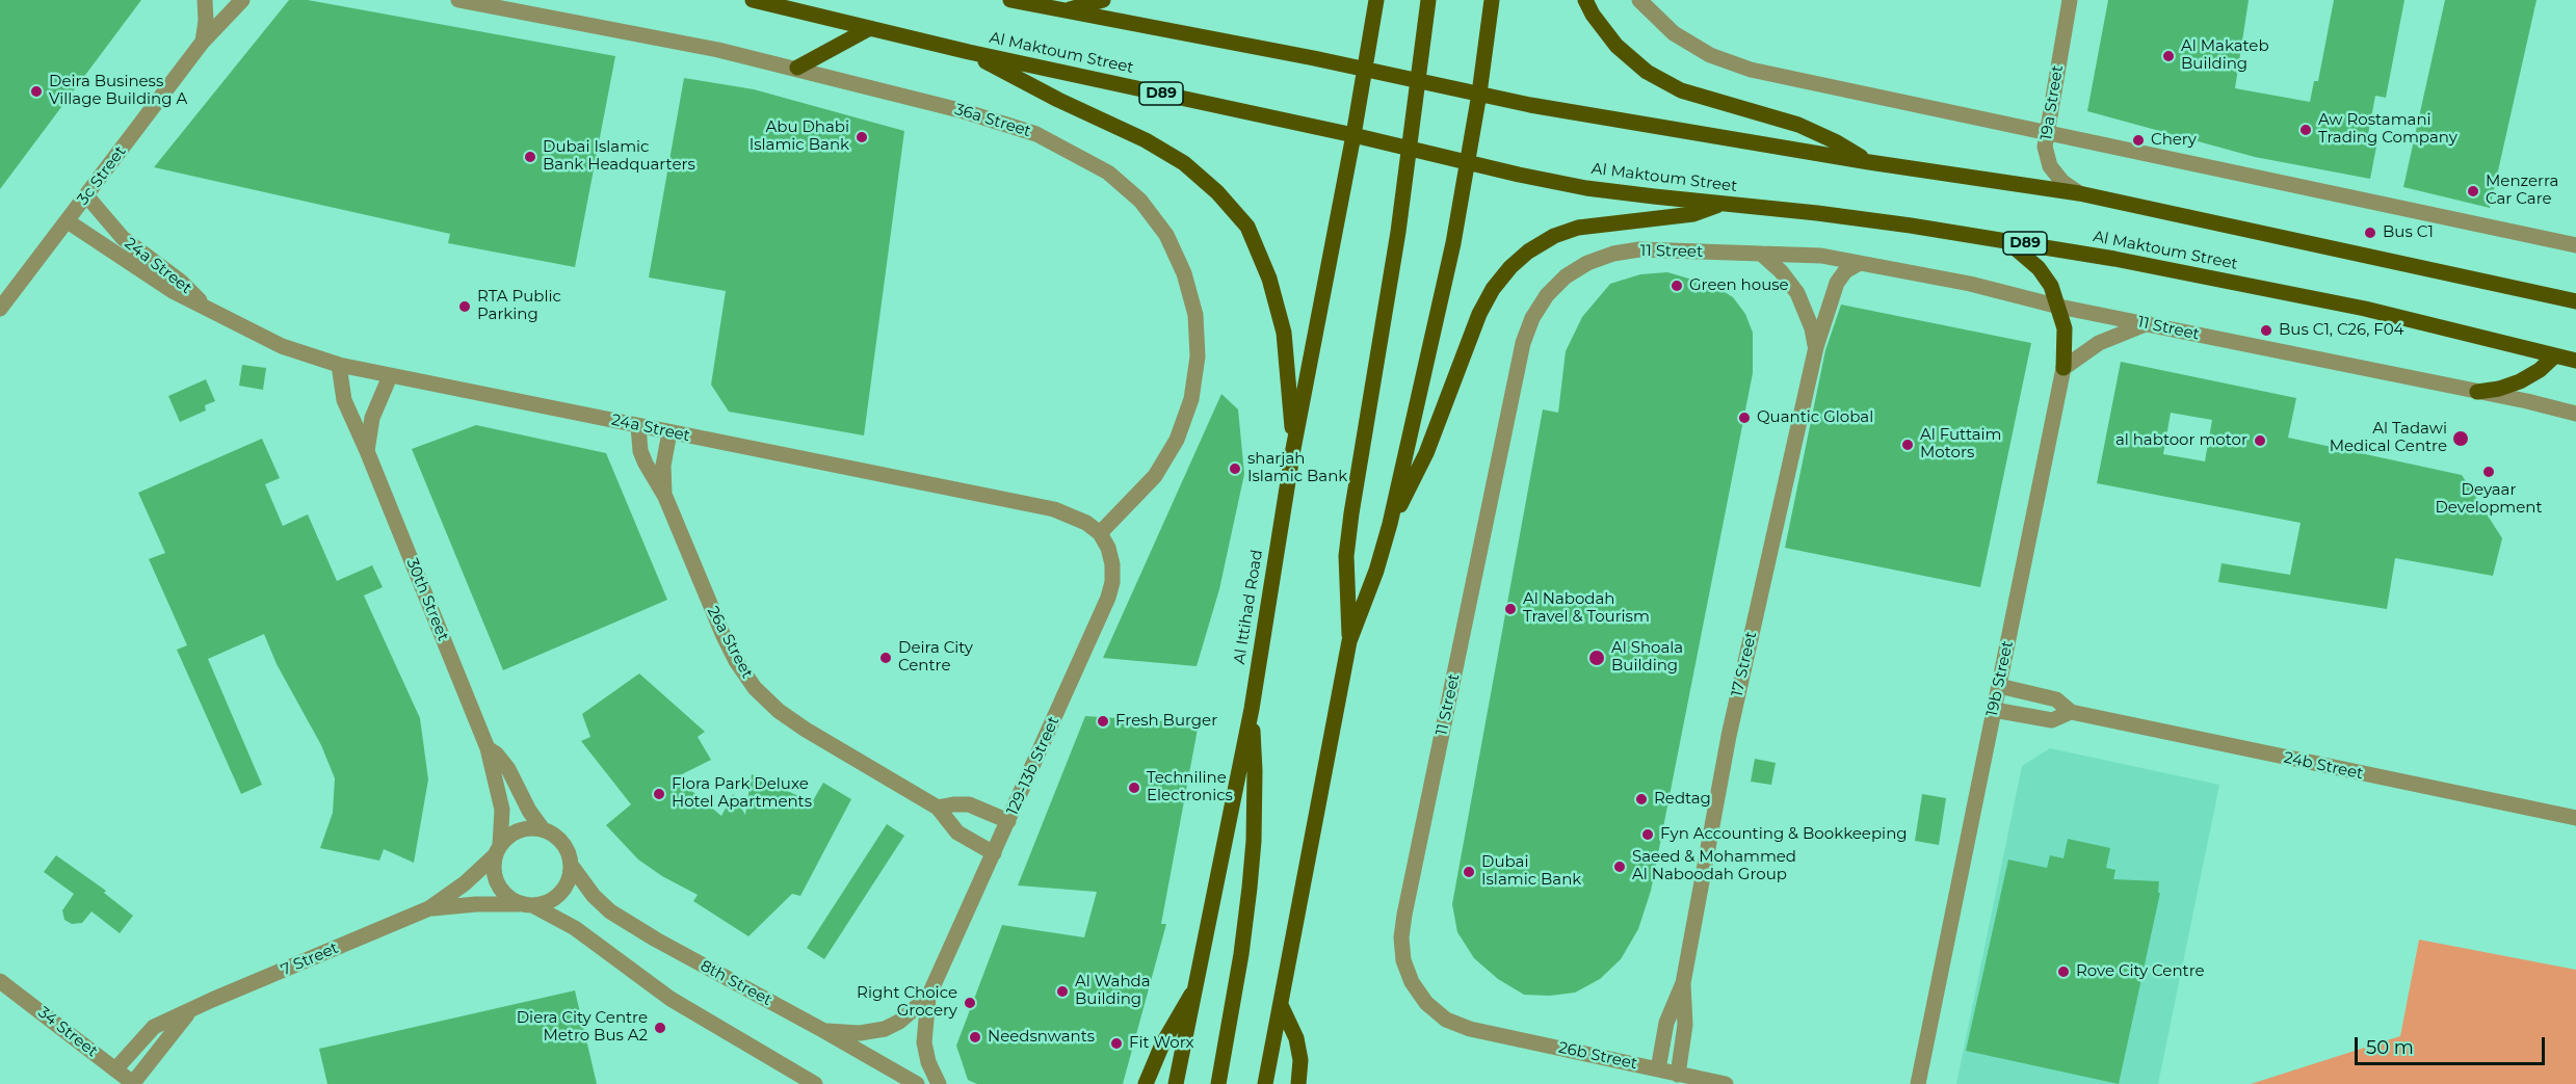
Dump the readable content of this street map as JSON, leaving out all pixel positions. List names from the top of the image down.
{
  "streets": {
    "main road": ["Al Maktoum Street", "D89", "Al Ittihad Road"],
    "street": [
      "19a Street",
      "36a Street",
      "3c Street",
      "11 Street",
      "24a Street",
      "30th Street",
      "26a Street",
      "17 Street",
      "19b Street",
      "129-13b Street",
      "24b Street",
      "7 Street",
      "8th Street",
      "34 Street",
      "26b Street"
    ]
  },
  "crossings": [
    ["Al Maktoum Street", "Al Ittihad Road"],
    ["36a Street", "24a Street"],
    ["36a Street", "129-13b Street"],
    ["3c Street", "24a Street"],
    ["11 Street", "17 Street"],
    ["11 Street", "26b Street"],
    ["24a Street", "30th Street"],
    ["24a Street", "26a Street"],
    ["24a Street", "129-13b Street"],
    ["30th Street", "7 Street"],
    ["30th Street", "8th Street"],
    ["26a Street", "129-13b Street"],
    ["17 Street", "26b Street"],
    ["19b Street", "24b Street"],
    ["129-13b Street", "8th Street"],
    ["7 Street", "8th Street"],
    ["7 Street", "34 Street"]
  ],
  "places": [
    "Al Makateb Building",
    "Deira Business Village Building A",
    "Aw Rostamani Trading Company",
    "Abu Dhabi Islamic Bank",
    "Chery",
    "Dubai Islamic Bank Headquarters",
    "Menzerra Car Care",
    "Bus C1",
    "Green house",
    "RTA Public Parking",
    "Bus C1, C26, F04",
    "Quantic Global",
    "Al Tadawi Medical Centre",
    "al habtoor motor",
    "Al Futtaim Motors",
    "sharjah Islamic Bank",
    "Deyaar Development",
    "Al Nabodah Travel & Tourism",
    "Deira City Centre",
    "Al Shoala Building",
    "Fresh Burger",
    "Techniline Electronics",
    "Flora Park Deluxe Hotel Apartments",
    "Redtag",
    "Fyn Accounting & Bookkeeping",
    "Saeed & Mohammed Al Naboodah Group",
    "Dubai Islamic Bank",
    "Rove City Centre",
    "Al Wahda Building",
    "Right Choice Grocery",
    "Diera City Centre Metro Bus A2",
    "Needsnwants",
    "Fit Worx"
  ],
  "scale_bar": "50 m"
}
